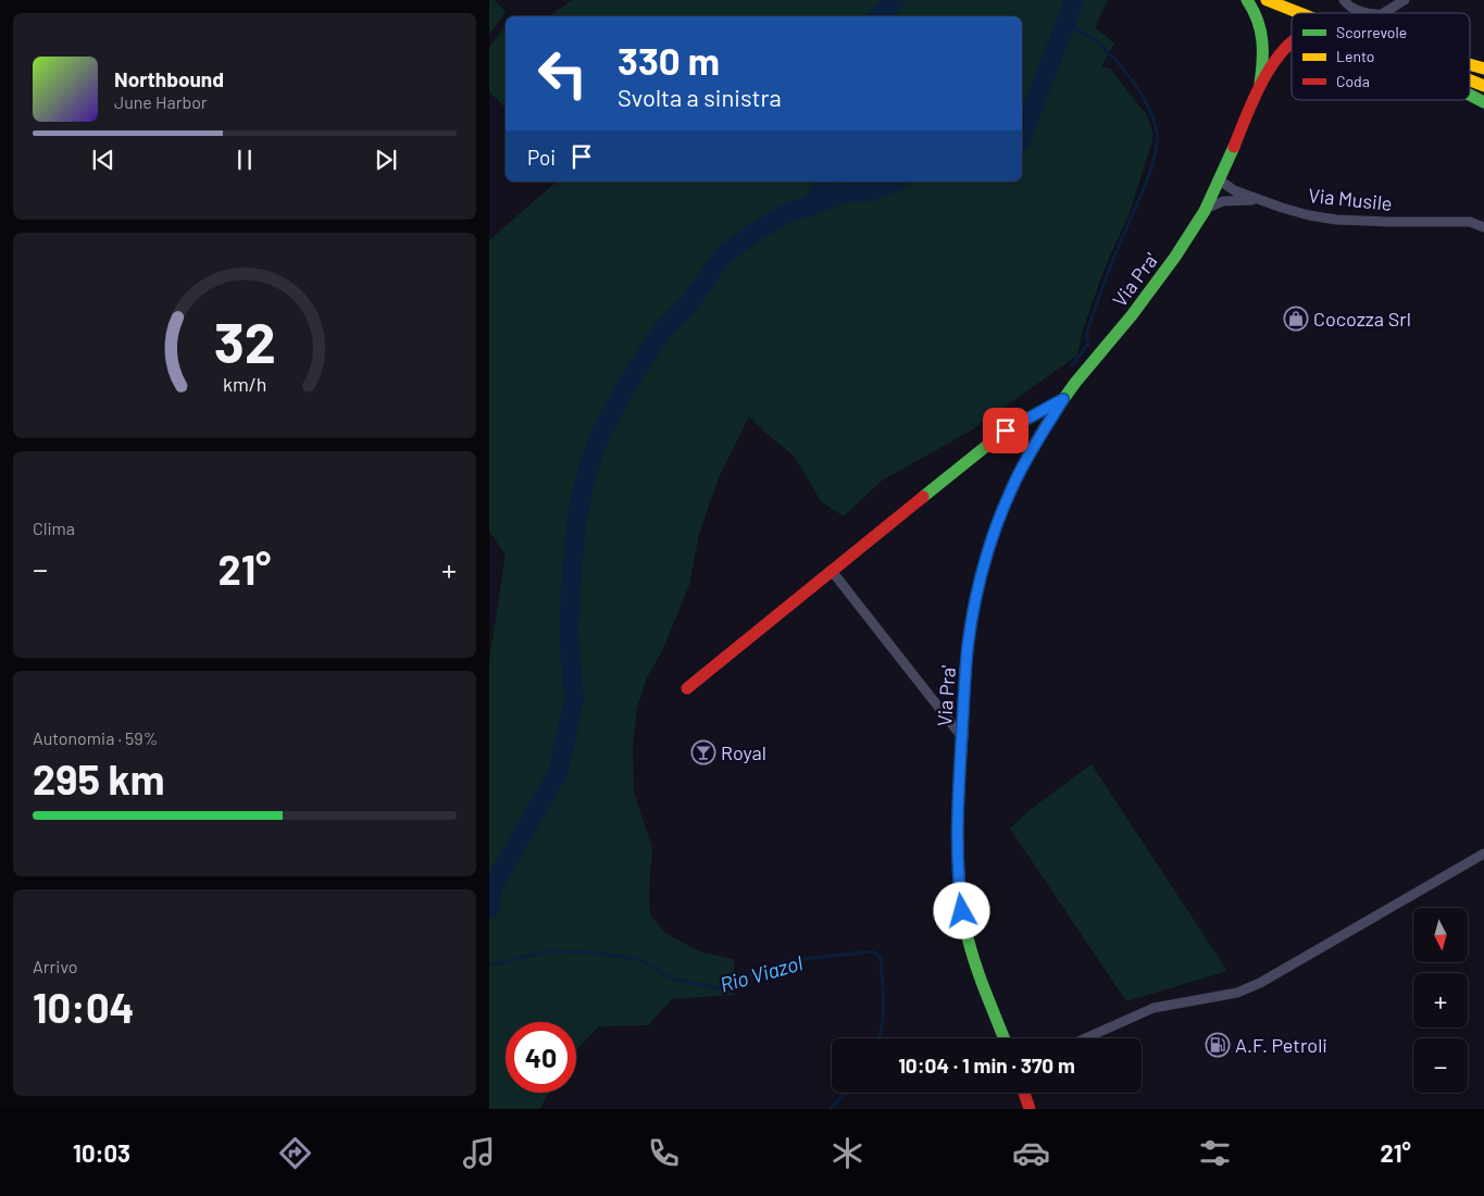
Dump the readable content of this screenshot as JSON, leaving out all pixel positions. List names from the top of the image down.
{
  "streets": {
    "street": ["Via Musile", "Via Pra'"]
  },
  "crossings": [
    ["Via Musile", "Via Pra'"]
  ],
  "water": ["Rio Viazol"],
  "places": {
    "shop": ["Cocozza Srl"],
    "bar": ["Royal"],
    "fuel station": ["A.F. Petroli"]
  },
  "legend": ["Scorrevole", "Lento", "Coda"],
  "north": "bottom",
  "page": {
    "turn": ["330 m", "Svolta a sinistra"],
    "song": ["Northbound", "June Harbor"],
    "then": "Poi",
    "tile": [
      "Clima",
      ["Autonomia · 59%", "295 km"],
      ["Arrivo", "10:04"]
    ],
    "heat": ["−", "21°", "+"],
    "map_buttons": ["+", "−"],
    "limit": "40",
    "trip": "10:04 · 1 min · 370 m",
    "tabs": ["10:03", "21°"],
    "gauge": ["32", "km/h"]
  }
}
